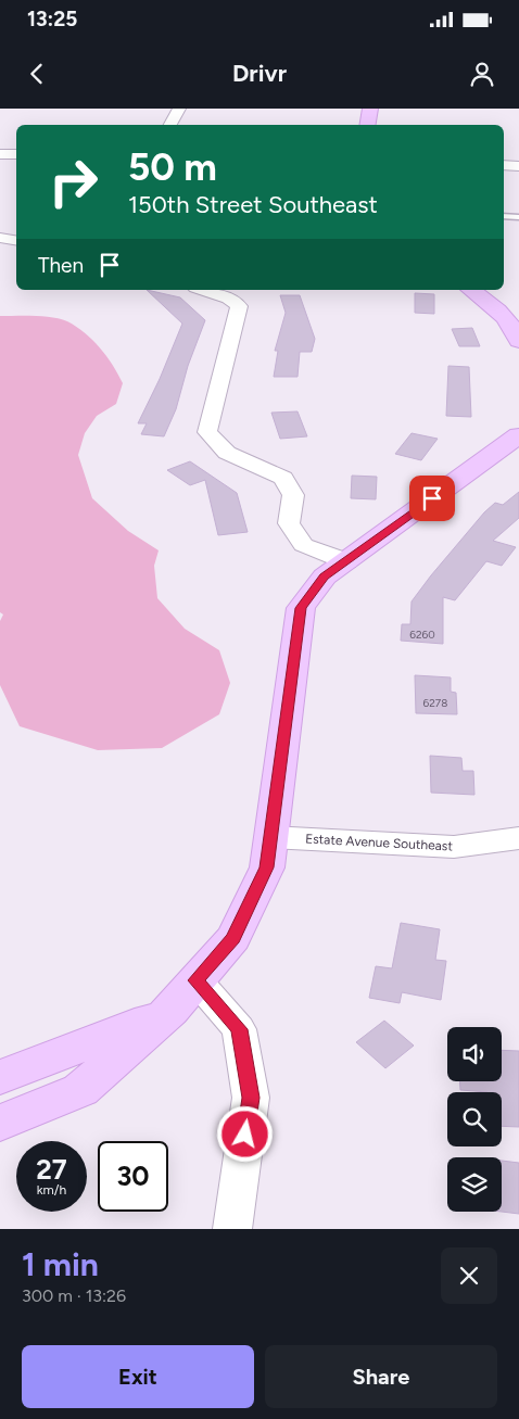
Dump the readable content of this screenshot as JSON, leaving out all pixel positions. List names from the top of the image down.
{
  "streets": {
    "street": ["Estate Avenue Southeast"]
  },
  "house_numbers": ["6260", "6278"],
  "page": {
    "status": "13:25",
    "header": "Drivr",
    "turn": ["50 m", "150th Street Southeast"],
    "then": "Then",
    "speed": "27 km/h",
    "limit": "30",
    "heading": ["1 min", "300 m · 13:26"],
    "buttons": ["Exit", "Share"]
  }
}
